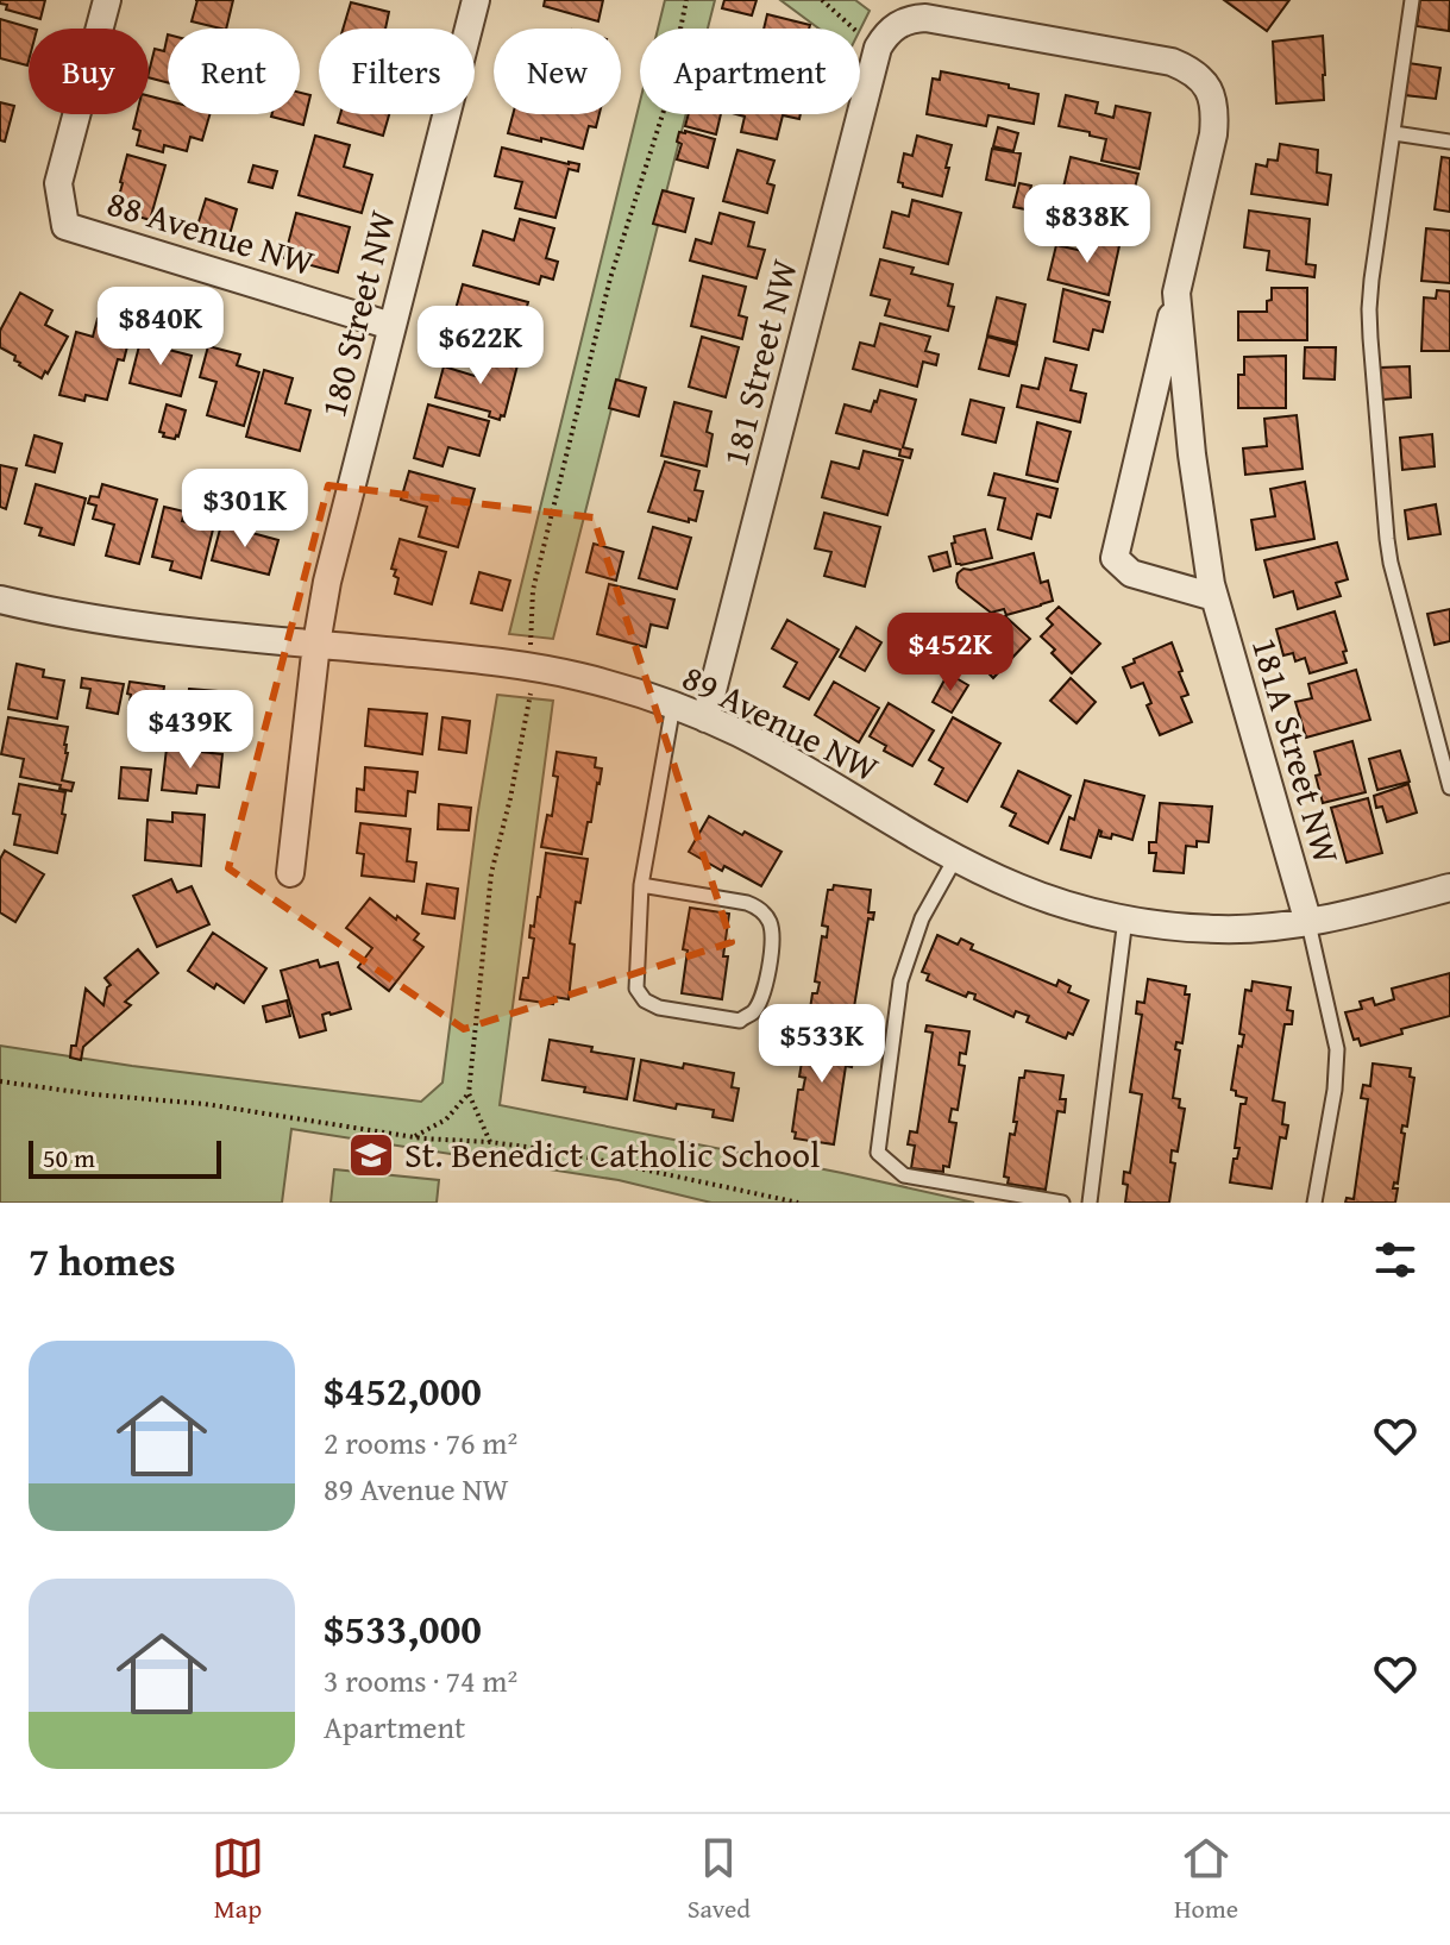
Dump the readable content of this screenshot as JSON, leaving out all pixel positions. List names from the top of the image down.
{
  "streets": {
    "street": [
      "88 Avenue NW",
      "180 Street NW",
      "181 Street NW",
      "89 Avenue NW",
      "181A Street NW"
    ]
  },
  "crossings": [
    ["88 Avenue NW", "180 Street NW"],
    ["180 Street NW", "89 Avenue NW"],
    ["181 Street NW", "89 Avenue NW"],
    ["181 Street NW", "181A Street NW"],
    ["89 Avenue NW", "181A Street NW"]
  ],
  "places": {
    "school or university": ["St. Benedict Catholic School"]
  },
  "scale_bar": "50 m",
  "page": {
    "chip": [
      "Buy",
      "Rent",
      "Filters",
      "New",
      "Apartment"
    ],
    "price": [
      "$838K",
      "$840K",
      "$622K",
      "$301K",
      "$452K",
      "$439K",
      "$533K"
    ],
    "scale": "50 m",
    "heading": "7 homes",
    "list": [
      {
        "name": "$452,000",
        "note": "2 rooms · 76 m² · 89 Avenue NW"
      },
      {
        "name": "$533,000",
        "note": "3 rooms · 74 m² · Apartment"
      }
    ],
    "tabs": ["Map", "Saved", "Home"]
  }
}
